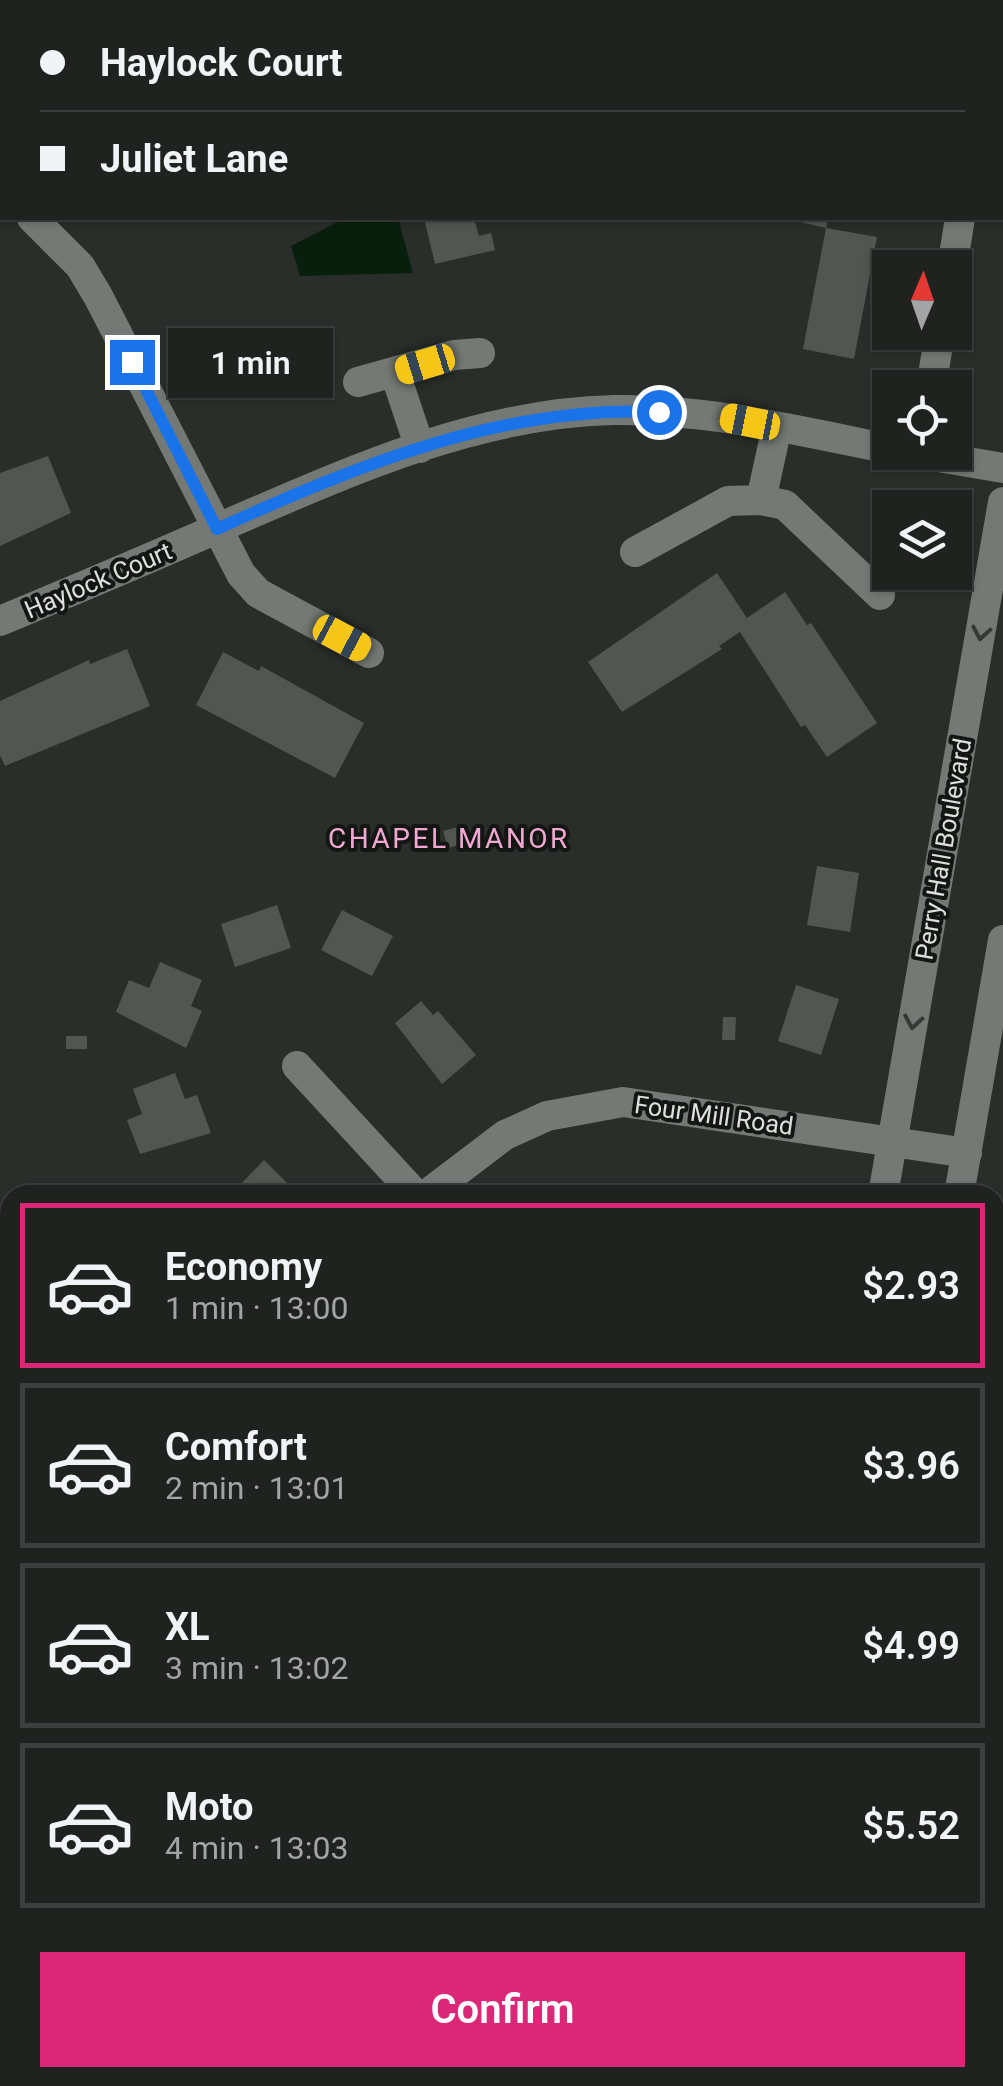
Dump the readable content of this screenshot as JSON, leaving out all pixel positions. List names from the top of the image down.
{
  "streets": {
    "street": ["Haylock Court", "Perry Hall Boulevard", "Four Mill Road"]
  },
  "crossings": [
    ["Perry Hall Boulevard", "Four Mill Road"]
  ],
  "districts": ["CHAPEL MANOR"],
  "north": "top",
  "page": {
    "banner": ["Haylock Court", "Juliet Lane"],
    "bubble": "1 min",
    "list": [
      {
        "name": "Economy",
        "note": "1 min · 13:00",
        "value": "$2.93"
      },
      {
        "name": "Comfort",
        "note": "2 min · 13:01",
        "value": "$3.96"
      },
      {
        "name": "XL",
        "note": "3 min · 13:02",
        "value": "$4.99"
      },
      {
        "name": "Moto",
        "note": "4 min · 13:03",
        "value": "$5.52"
      }
    ],
    "buttons": "Confirm"
  }
}
